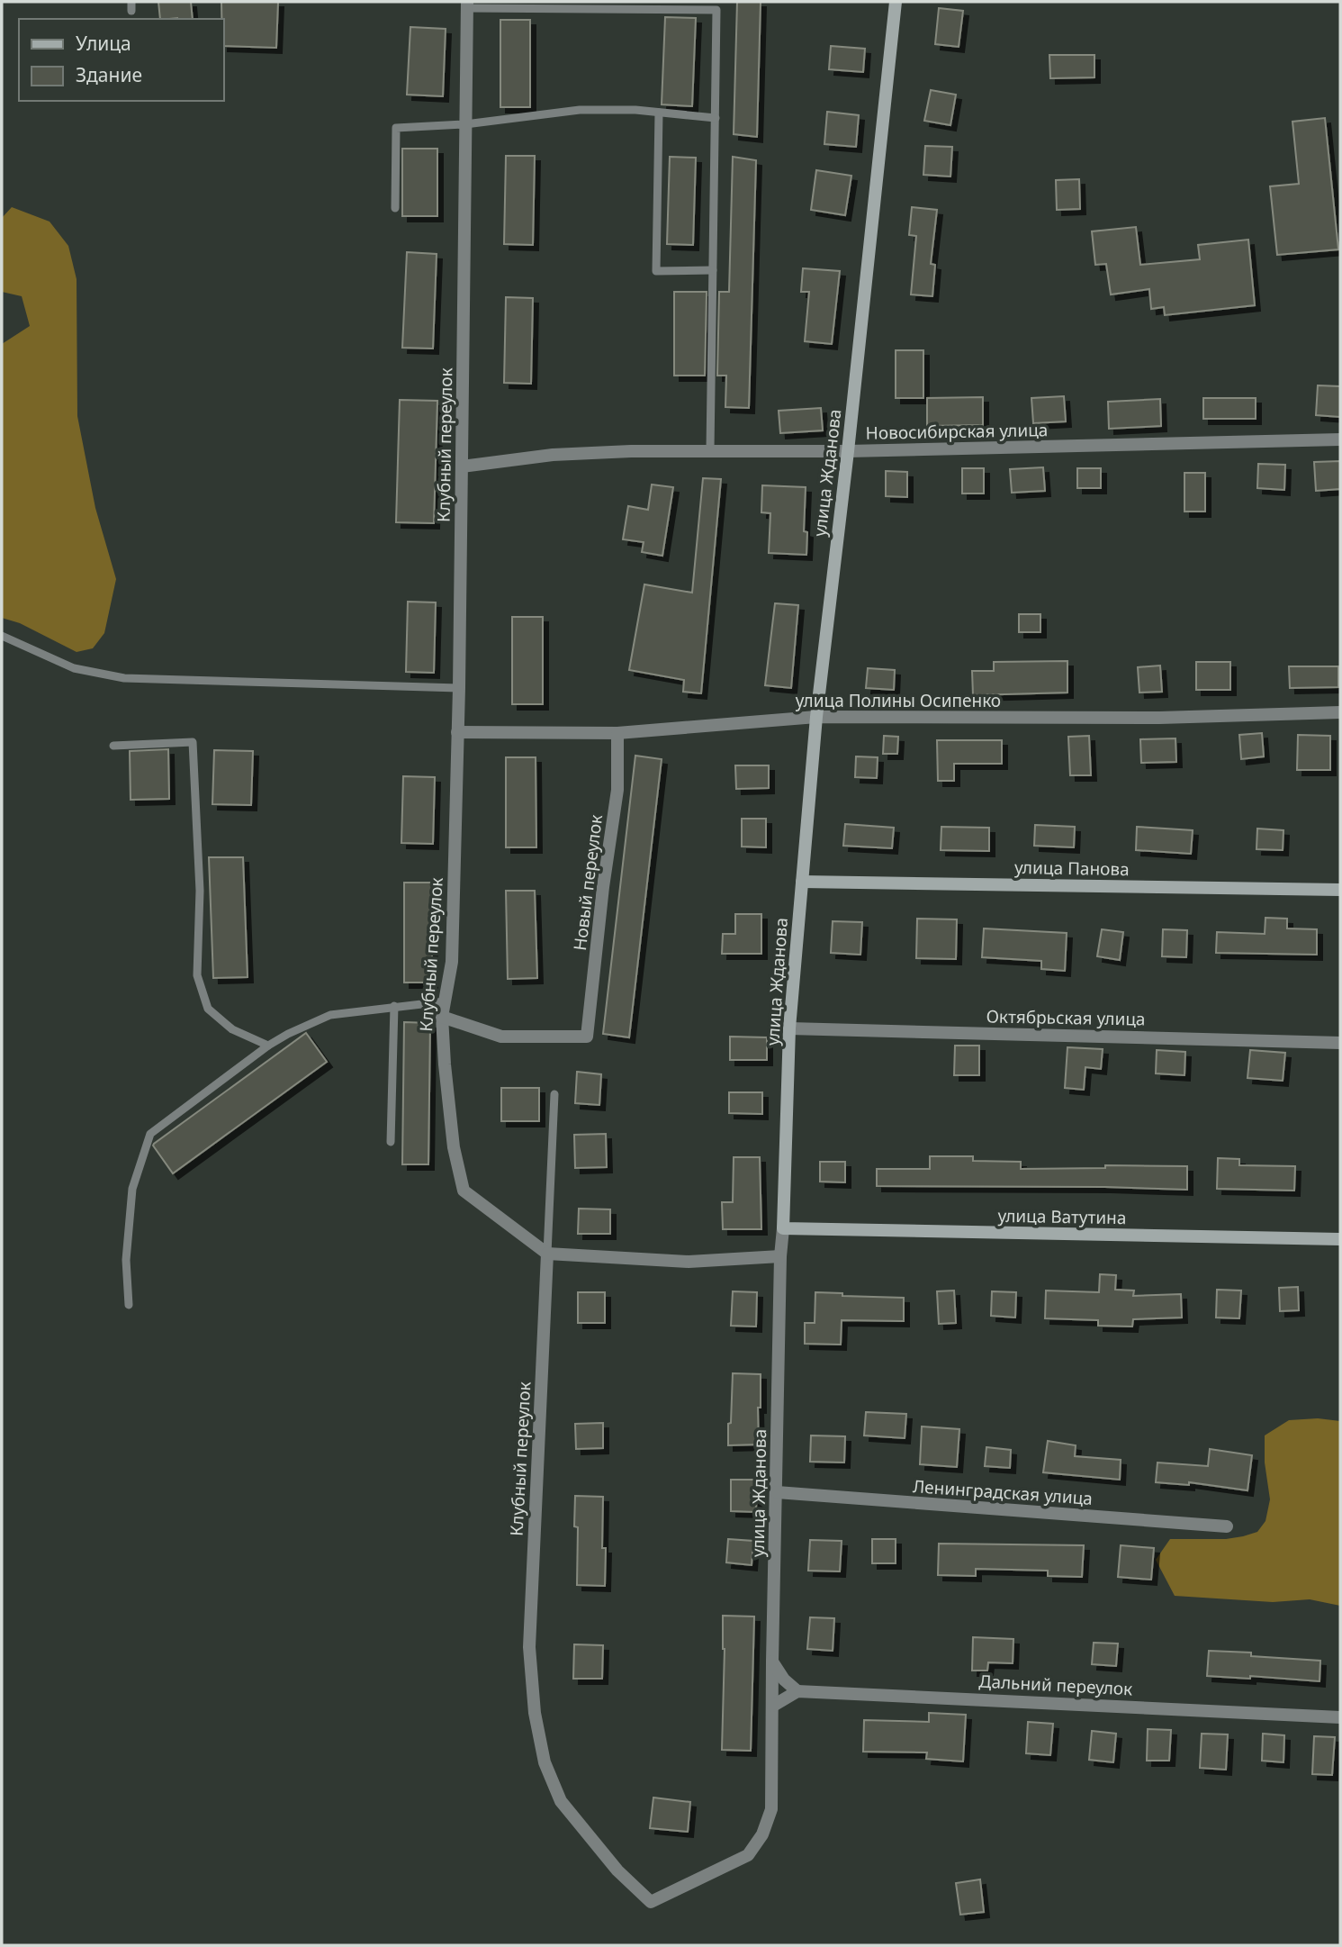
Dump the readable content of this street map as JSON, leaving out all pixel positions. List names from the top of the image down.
{
  "streets": {
    "main road": ["улица Жданова", "улица Панова", "улица Ватутина"],
    "street": [
      "Новосибирская улица",
      "Клубный переулок",
      "улица Полины Осипенко",
      "Новый переулок",
      "Октябрьская улица",
      "Ленинградская улица",
      "Дальний переулок"
    ]
  },
  "crossings": [
    ["Новосибирская улица", "Клубный переулок"],
    ["Новосибирская улица", "улица Жданова"],
    ["Клубный переулок", "улица Жданова"],
    ["Клубный переулок", "улица Полины Осипенко"],
    ["Клубный переулок", "Новый переулок"],
    ["улица Жданова", "улица Полины Осипенко"],
    ["улица Жданова", "улица Панова"],
    ["улица Жданова", "Октябрьская улица"],
    ["улица Жданова", "улица Ватутина"],
    ["улица Жданова", "Ленинградская улица"],
    ["улица Полины Осипенко", "Новый переулок"]
  ],
  "legend": ["Улица", "Здание"]
}
